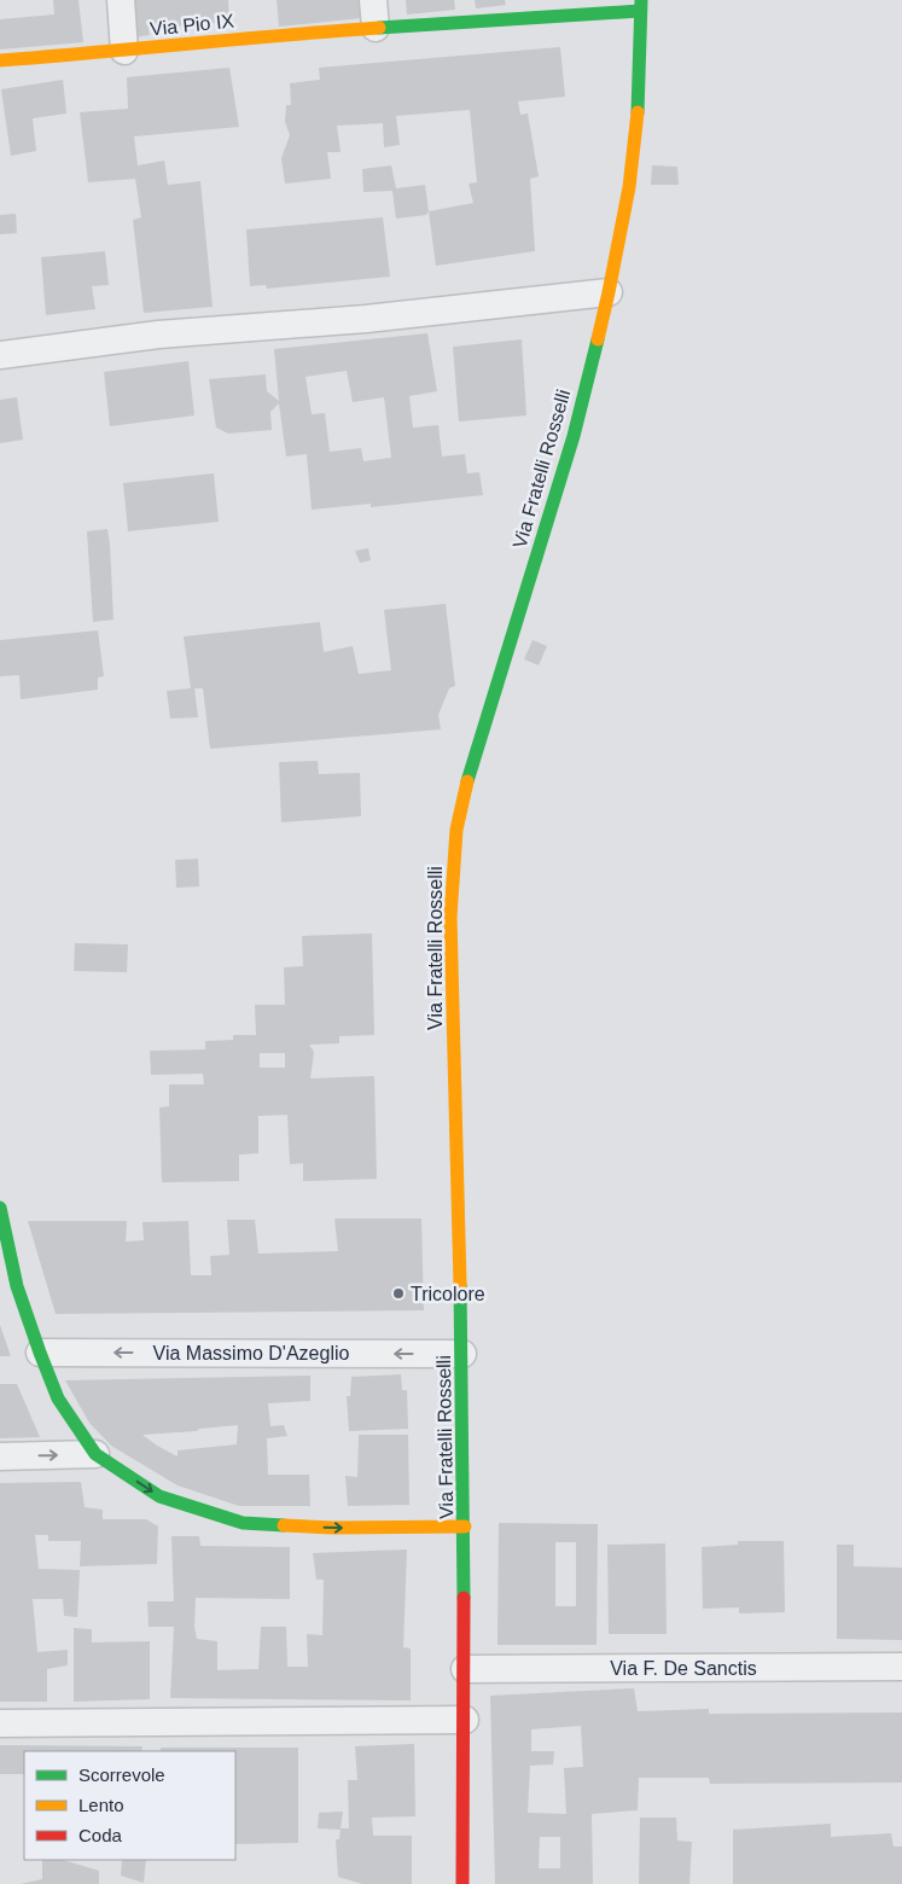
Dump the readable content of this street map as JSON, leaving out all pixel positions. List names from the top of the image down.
{
  "streets": {
    "main road": ["Via Pio IX", "Via Fratelli Rosselli"],
    "street": ["Via Massimo D'Azeglio", "Via F. De Sanctis"]
  },
  "crossings": [
    ["Via Pio IX", "Via Fratelli Rosselli"],
    ["Via Fratelli Rosselli", "Via Massimo D'Azeglio"],
    ["Via Fratelli Rosselli", "Via F. De Sanctis"]
  ],
  "one_way": ["Via Massimo D'Azeglio"],
  "places": ["Tricolore"],
  "legend": ["Scorrevole", "Lento", "Coda"]
}
